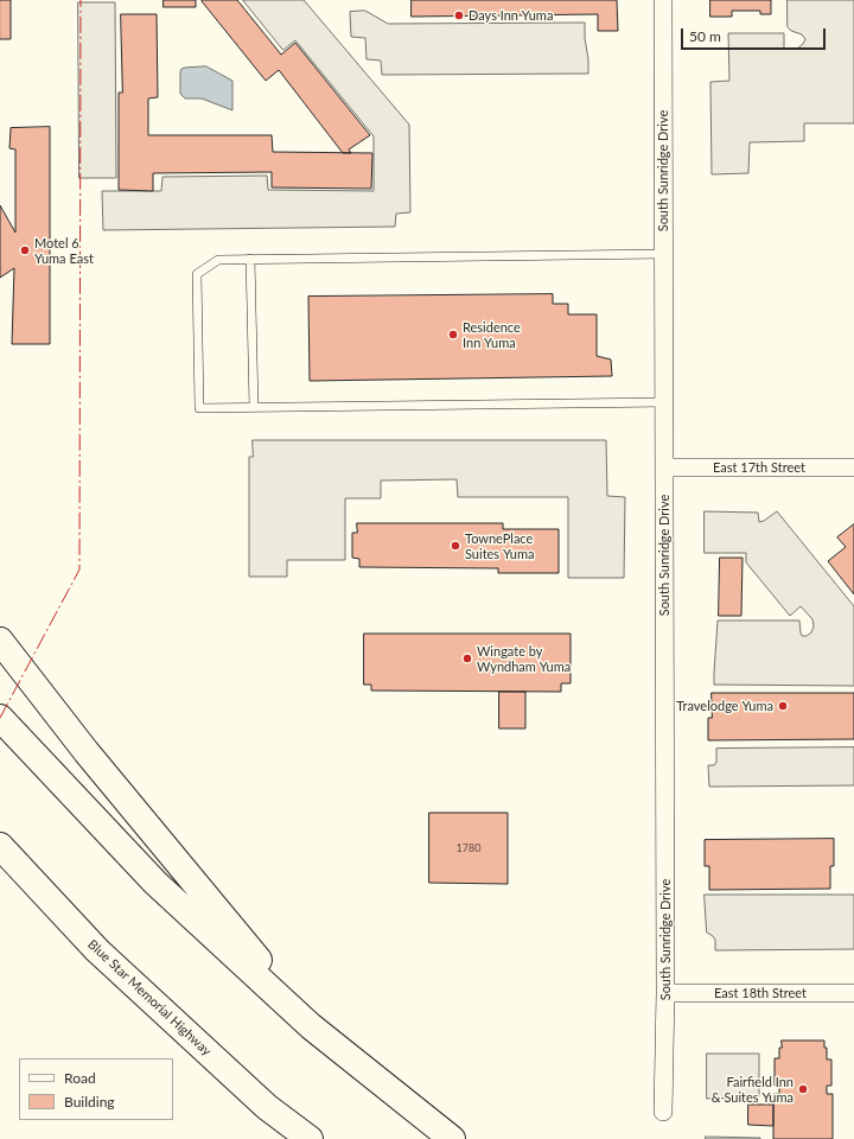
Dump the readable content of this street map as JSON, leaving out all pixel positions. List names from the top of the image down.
{
  "streets": {
    "highway": ["Blue Star Memorial Highway"],
    "street": ["South Sunridge Drive", "East 17th Street", "East 18th Street"]
  },
  "crossings": [
    ["South Sunridge Drive", "East 17th Street"],
    ["South Sunridge Drive", "East 18th Street"]
  ],
  "places": [
    "Days Inn Yuma",
    "Motel 6 Yuma East",
    "Residence Inn Yuma",
    "TownePlace Suites Yuma",
    "Wingate by Wyndham Yuma",
    "Travelodge Yuma",
    "Fairfield Inn & Suites Yuma"
  ],
  "house_numbers": ["1780"],
  "legend": ["Road", "Building"],
  "scale_bar": "50 m"
}
